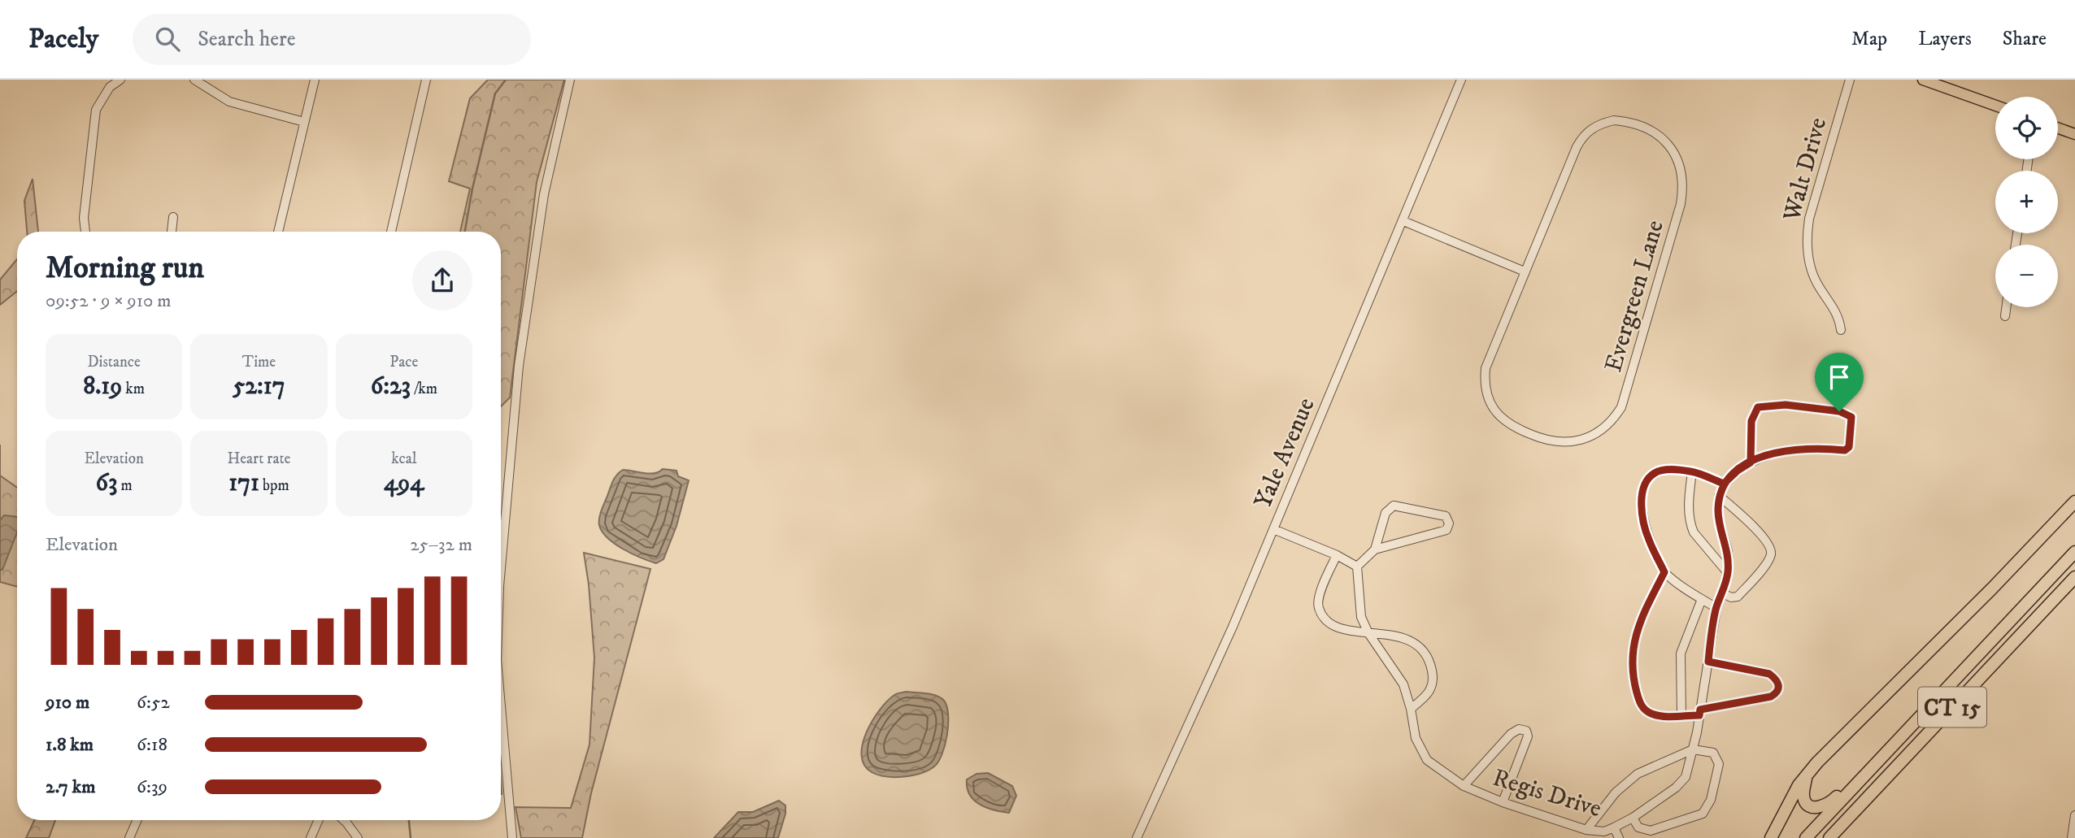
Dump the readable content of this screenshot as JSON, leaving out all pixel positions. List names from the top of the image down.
{
  "streets": {
    "highway": ["CT 15"],
    "street": [
      "Walt Drive",
      "Evergreen Lane",
      "Yale Avenue",
      "Regis Drive"
    ]
  },
  "page": {
    "header": "Pacely",
    "search": "Search here",
    "nav": ["Map", "Layers", "Share"],
    "map_buttons": ["+", "−"],
    "heading": ["Morning run", "09:52 · 9 × 910 m"],
    "stats": [
      ["Distance", "8.19 km"],
      ["Time", "52:17"],
      ["Pace", "6:23 /km"],
      ["Elevation", "63 m"],
      ["Heart rate", "171 bpm"],
      ["kcal", "494"]
    ],
    "chart": ["Elevation", "25–32 m"],
    "list": [
      {
        "name": "910 m",
        "note": "6:52"
      },
      {
        "name": "1.8 km",
        "note": "6:18"
      },
      {
        "name": "2.7 km",
        "note": "6:39"
      }
    ]
  }
}
